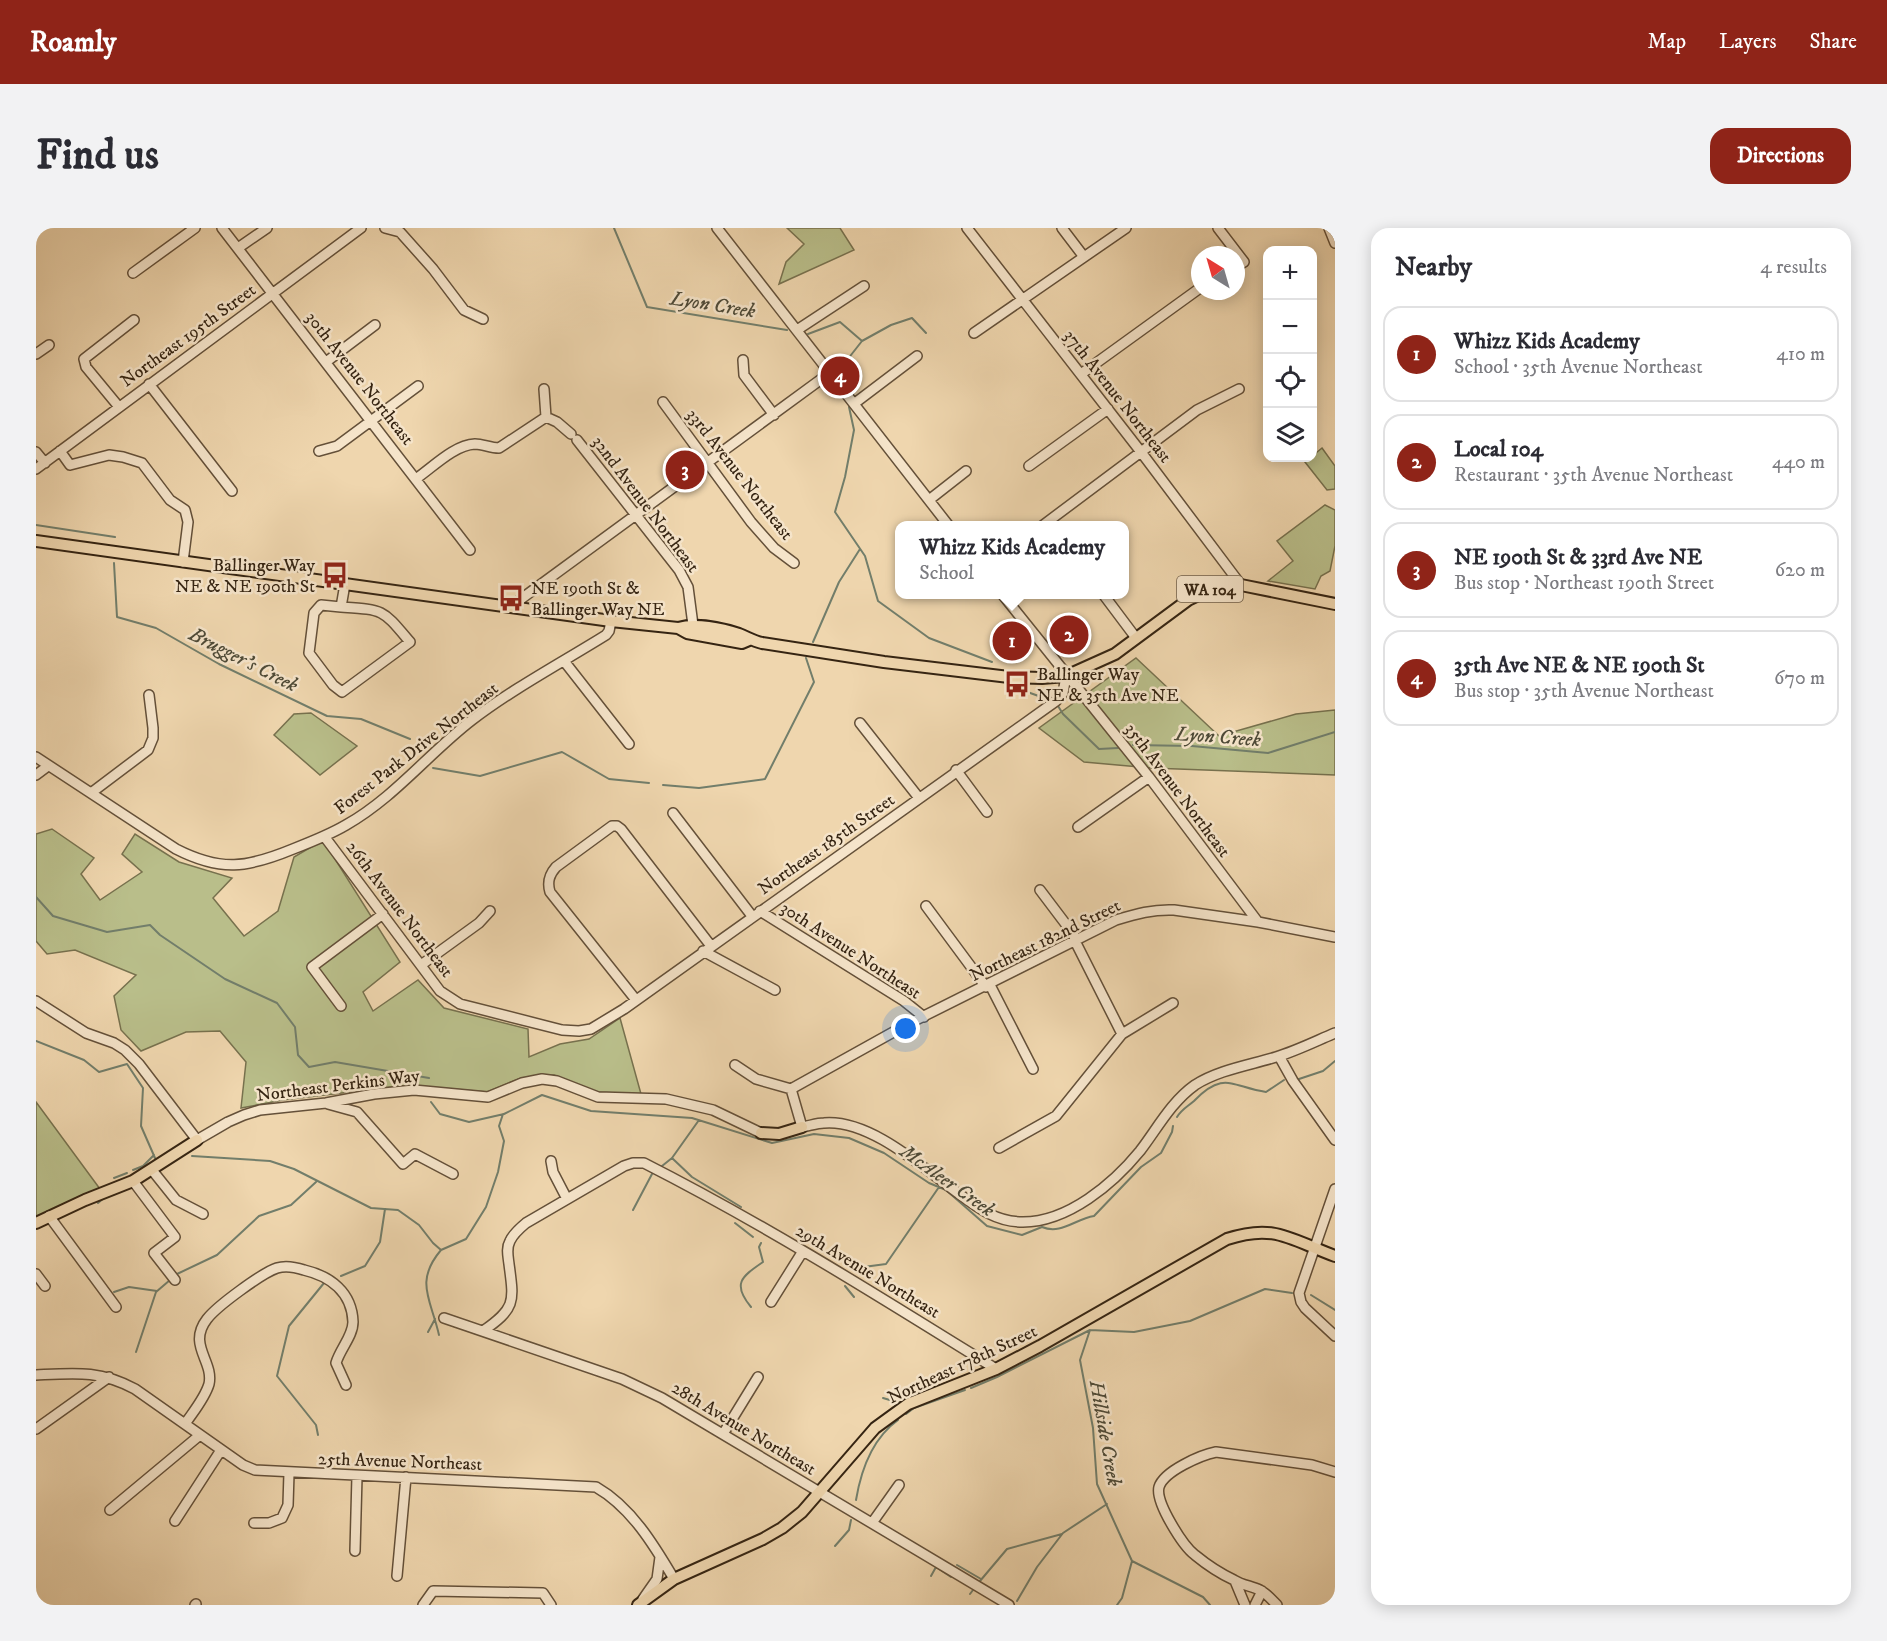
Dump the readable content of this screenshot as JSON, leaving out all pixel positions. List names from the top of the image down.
{
  "streets": {
    "main road": ["WA 104", "Northeast Perkins Way", "Northeast 178th Street"],
    "street": [
      "Northeast 195th Street",
      "30th Avenue Northeast",
      "37th Avenue Northeast",
      "33rd Avenue Northeast",
      "32nd Avenue Northeast",
      "Forest Park Drive Northeast",
      "35th Avenue Northeast",
      "Northeast 185th Street",
      "26th Avenue Northeast",
      "Northeast 182nd Street",
      "29th Avenue Northeast",
      "28th Avenue Northeast",
      "25th Avenue Northeast"
    ]
  },
  "crossings": [
    ["Northeast 195th Street", "30th Avenue Northeast"],
    ["30th Avenue Northeast", "Northeast 185th Street"],
    ["30th Avenue Northeast", "Northeast 182nd Street"],
    ["37th Avenue Northeast", "WA 104"],
    ["32nd Avenue Northeast", "WA 104"],
    ["WA 104", "Forest Park Drive Northeast"],
    ["WA 104", "35th Avenue Northeast"],
    ["Forest Park Drive Northeast", "26th Avenue Northeast"],
    ["35th Avenue Northeast", "Northeast 182nd Street"],
    ["Northeast 185th Street", "26th Avenue Northeast"],
    ["29th Avenue Northeast", "Northeast 178th Street"],
    ["29th Avenue Northeast", "28th Avenue Northeast"],
    ["Northeast 178th Street", "28th Avenue Northeast"],
    ["Northeast 178th Street", "25th Avenue Northeast"]
  ],
  "water": [
    "Lyon Creek",
    "Brugger's Creek",
    "McAleer Creek",
    "Hillside Creek"
  ],
  "places": {
    "bus stop": ["Ballinger Way NE & NE 190th St", "NE 190th St & Ballinger Way NE", "Ballinger Way NE & 35th Ave NE"]
  },
  "north": "top left",
  "page": {
    "header": "Roamly",
    "nav": ["Map", "Layers", "Share"],
    "buttons": "Directions",
    "title": "Find us",
    "heading": ["Nearby", "4 results"],
    "map_buttons": ["+", "−"],
    "list": [
      {
        "mark": "1",
        "name": "Whizz Kids Academy",
        "note": "School · 35th Avenue Northeast",
        "value": "410 m"
      },
      {
        "mark": "2",
        "name": "Local 104",
        "note": "Restaurant · 35th Avenue Northeast",
        "value": "440 m"
      },
      {
        "mark": "3",
        "name": "NE 190th St & 33rd Ave NE",
        "note": "Bus stop · Northeast 190th Street",
        "value": "620 m"
      },
      {
        "mark": "4",
        "name": "35th Ave NE & NE 190th St",
        "note": "Bus stop · 35th Avenue Northeast",
        "value": "670 m"
      }
    ],
    "pins": [
      "4",
      "3",
      "2",
      "1"
    ],
    "popup": ["Whizz Kids Academy", "School"]
  }
}
